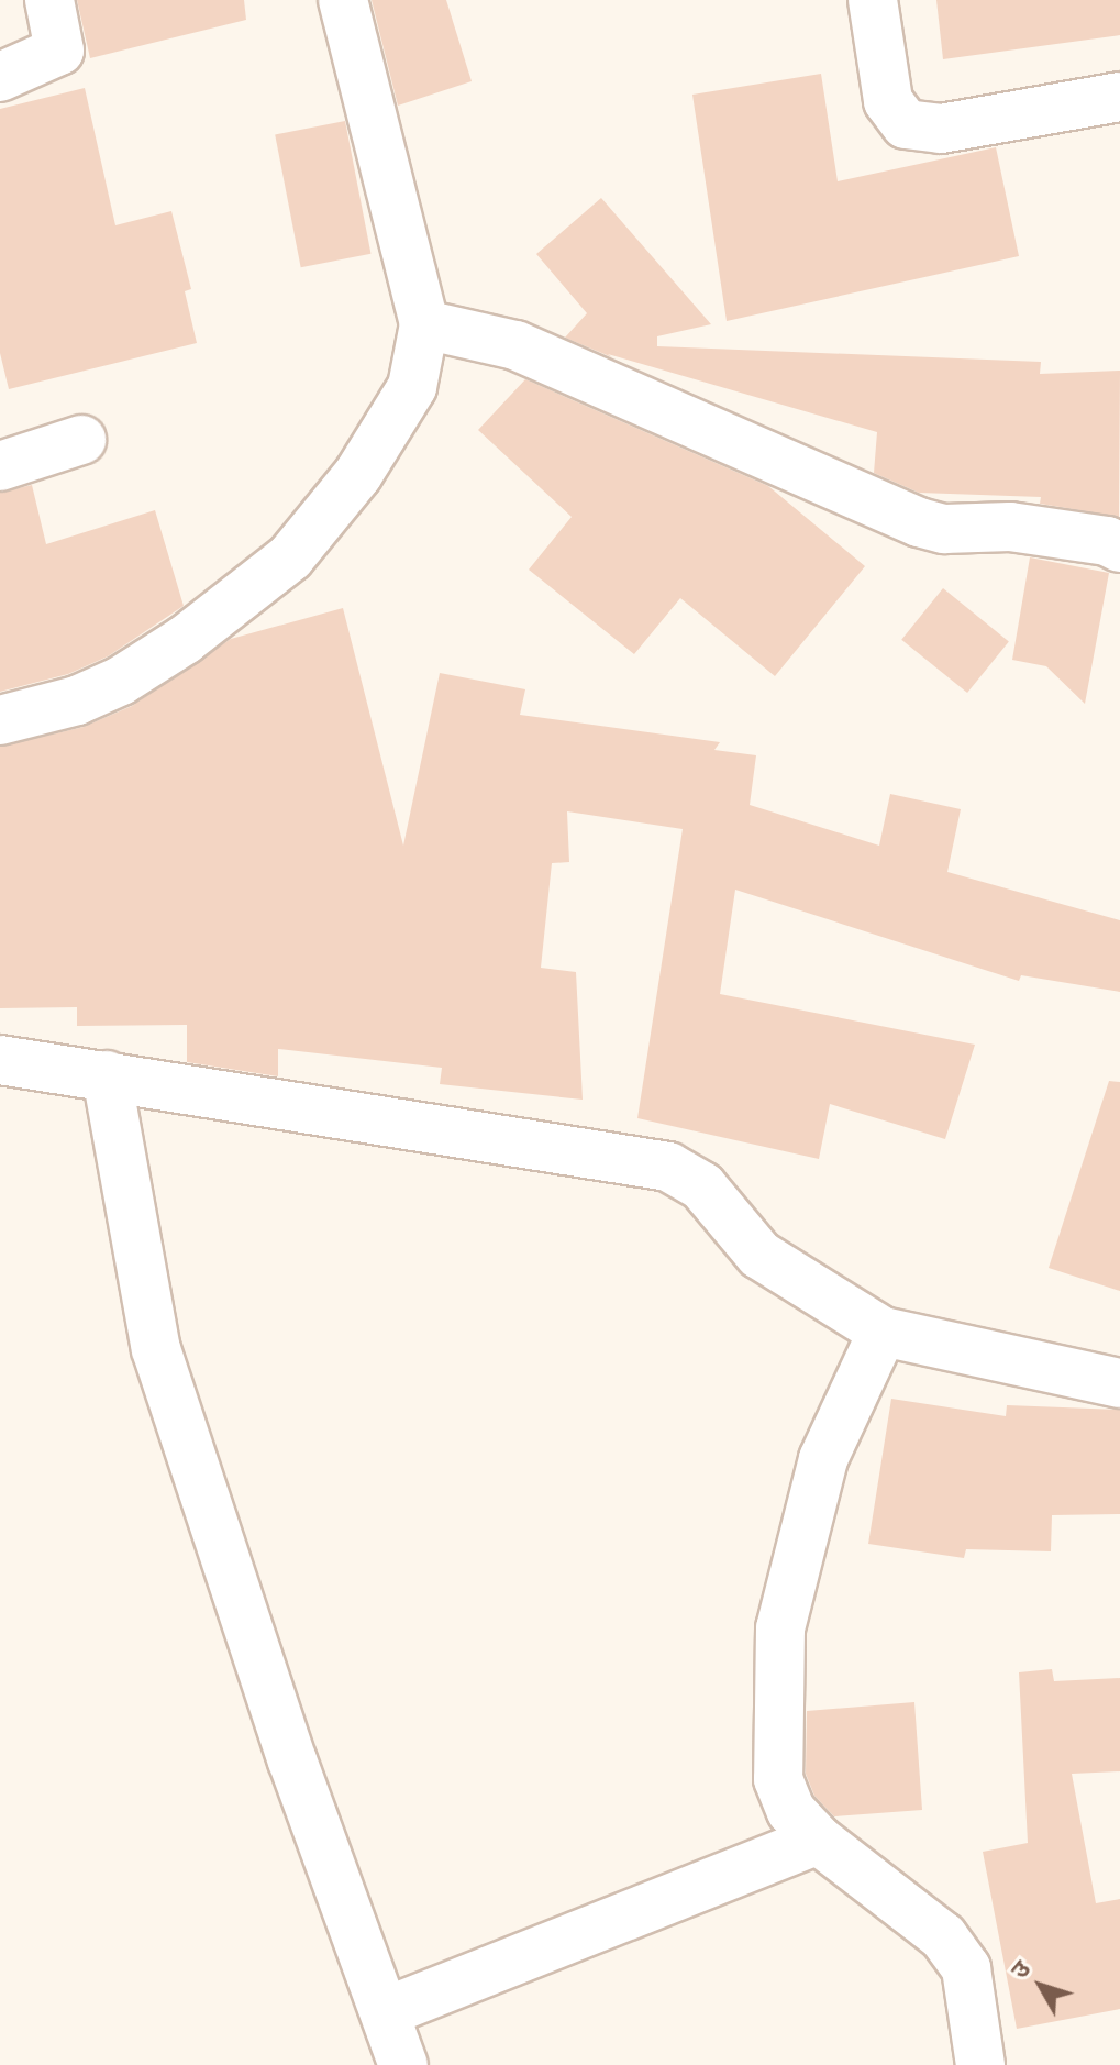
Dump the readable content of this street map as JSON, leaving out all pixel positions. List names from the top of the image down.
{
  "north": "top left"
}
